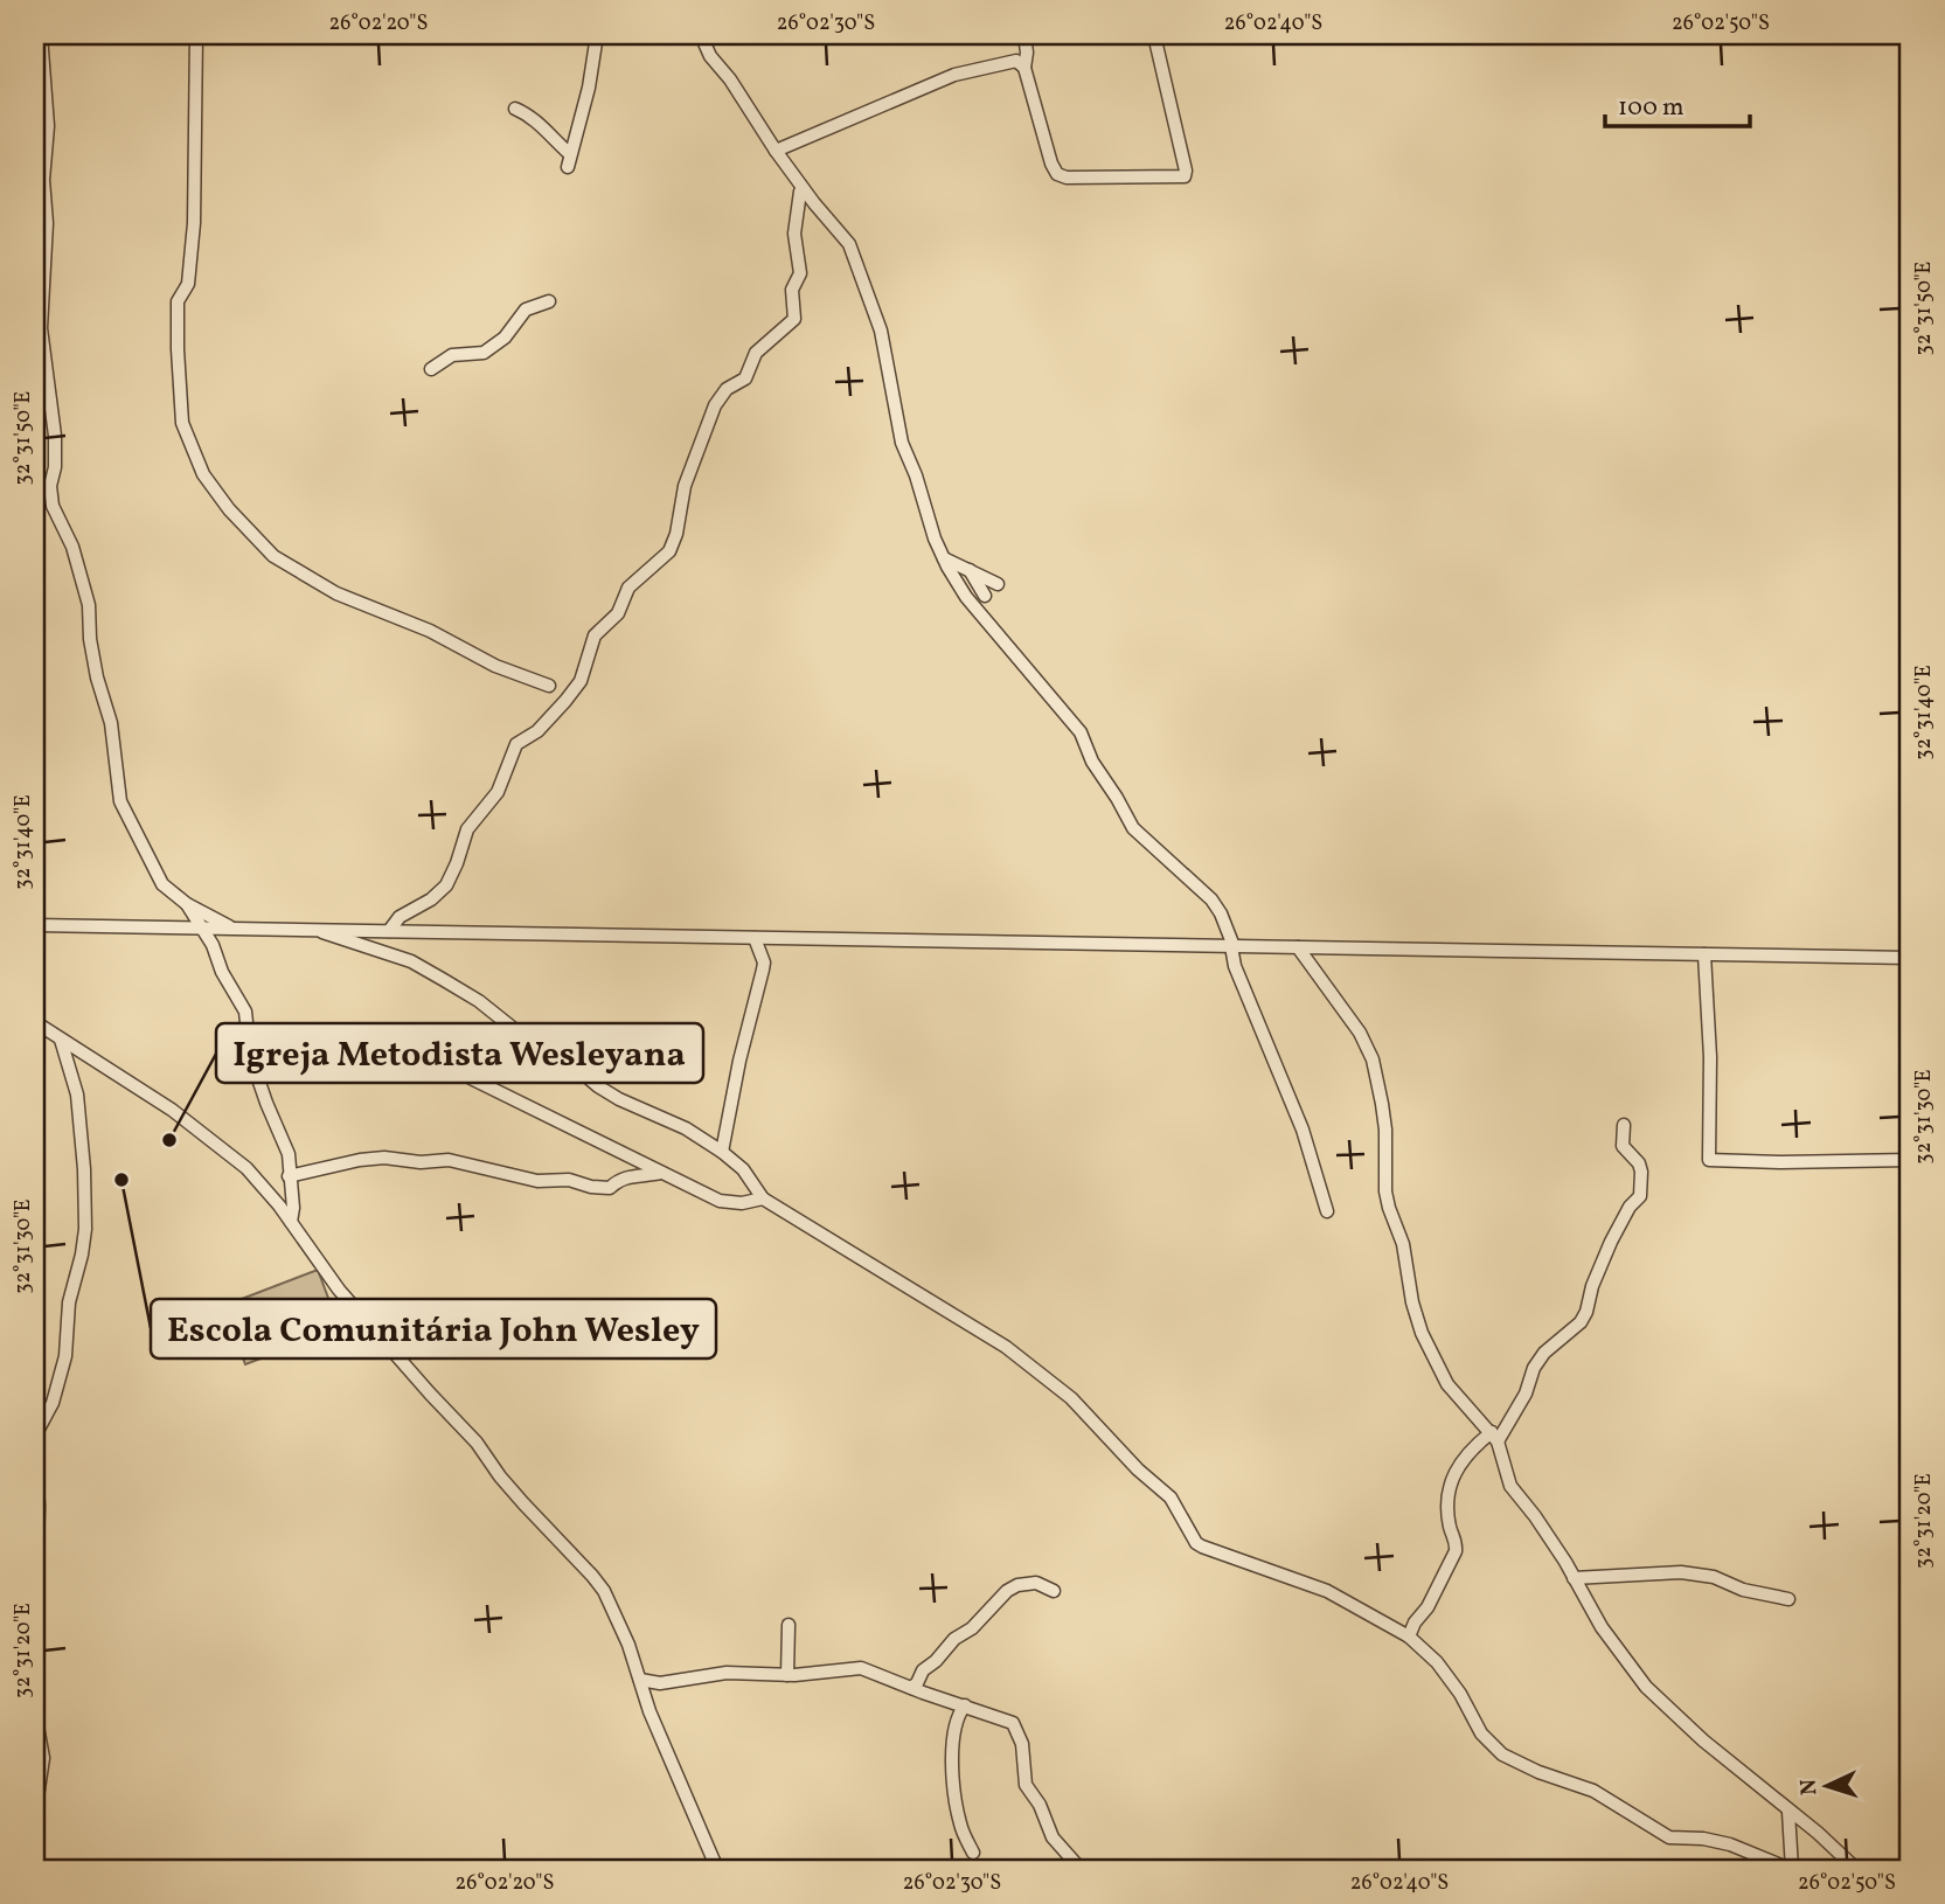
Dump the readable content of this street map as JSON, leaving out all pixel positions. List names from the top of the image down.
{
  "places": ["Igreja Metodista Wesleyana", "Escola Comunitária John Wesley"],
  "scale_bar": "100 m",
  "north": "left",
  "coordinates": [
    "26°02'20\"S",
    "26°02'30\"S",
    "26°02'40\"S",
    "26°02'50\"S",
    "32°31'50\"E",
    "32°31'40\"E",
    "32°31'30\"E",
    "32°31'20\"E"
  ]
}
